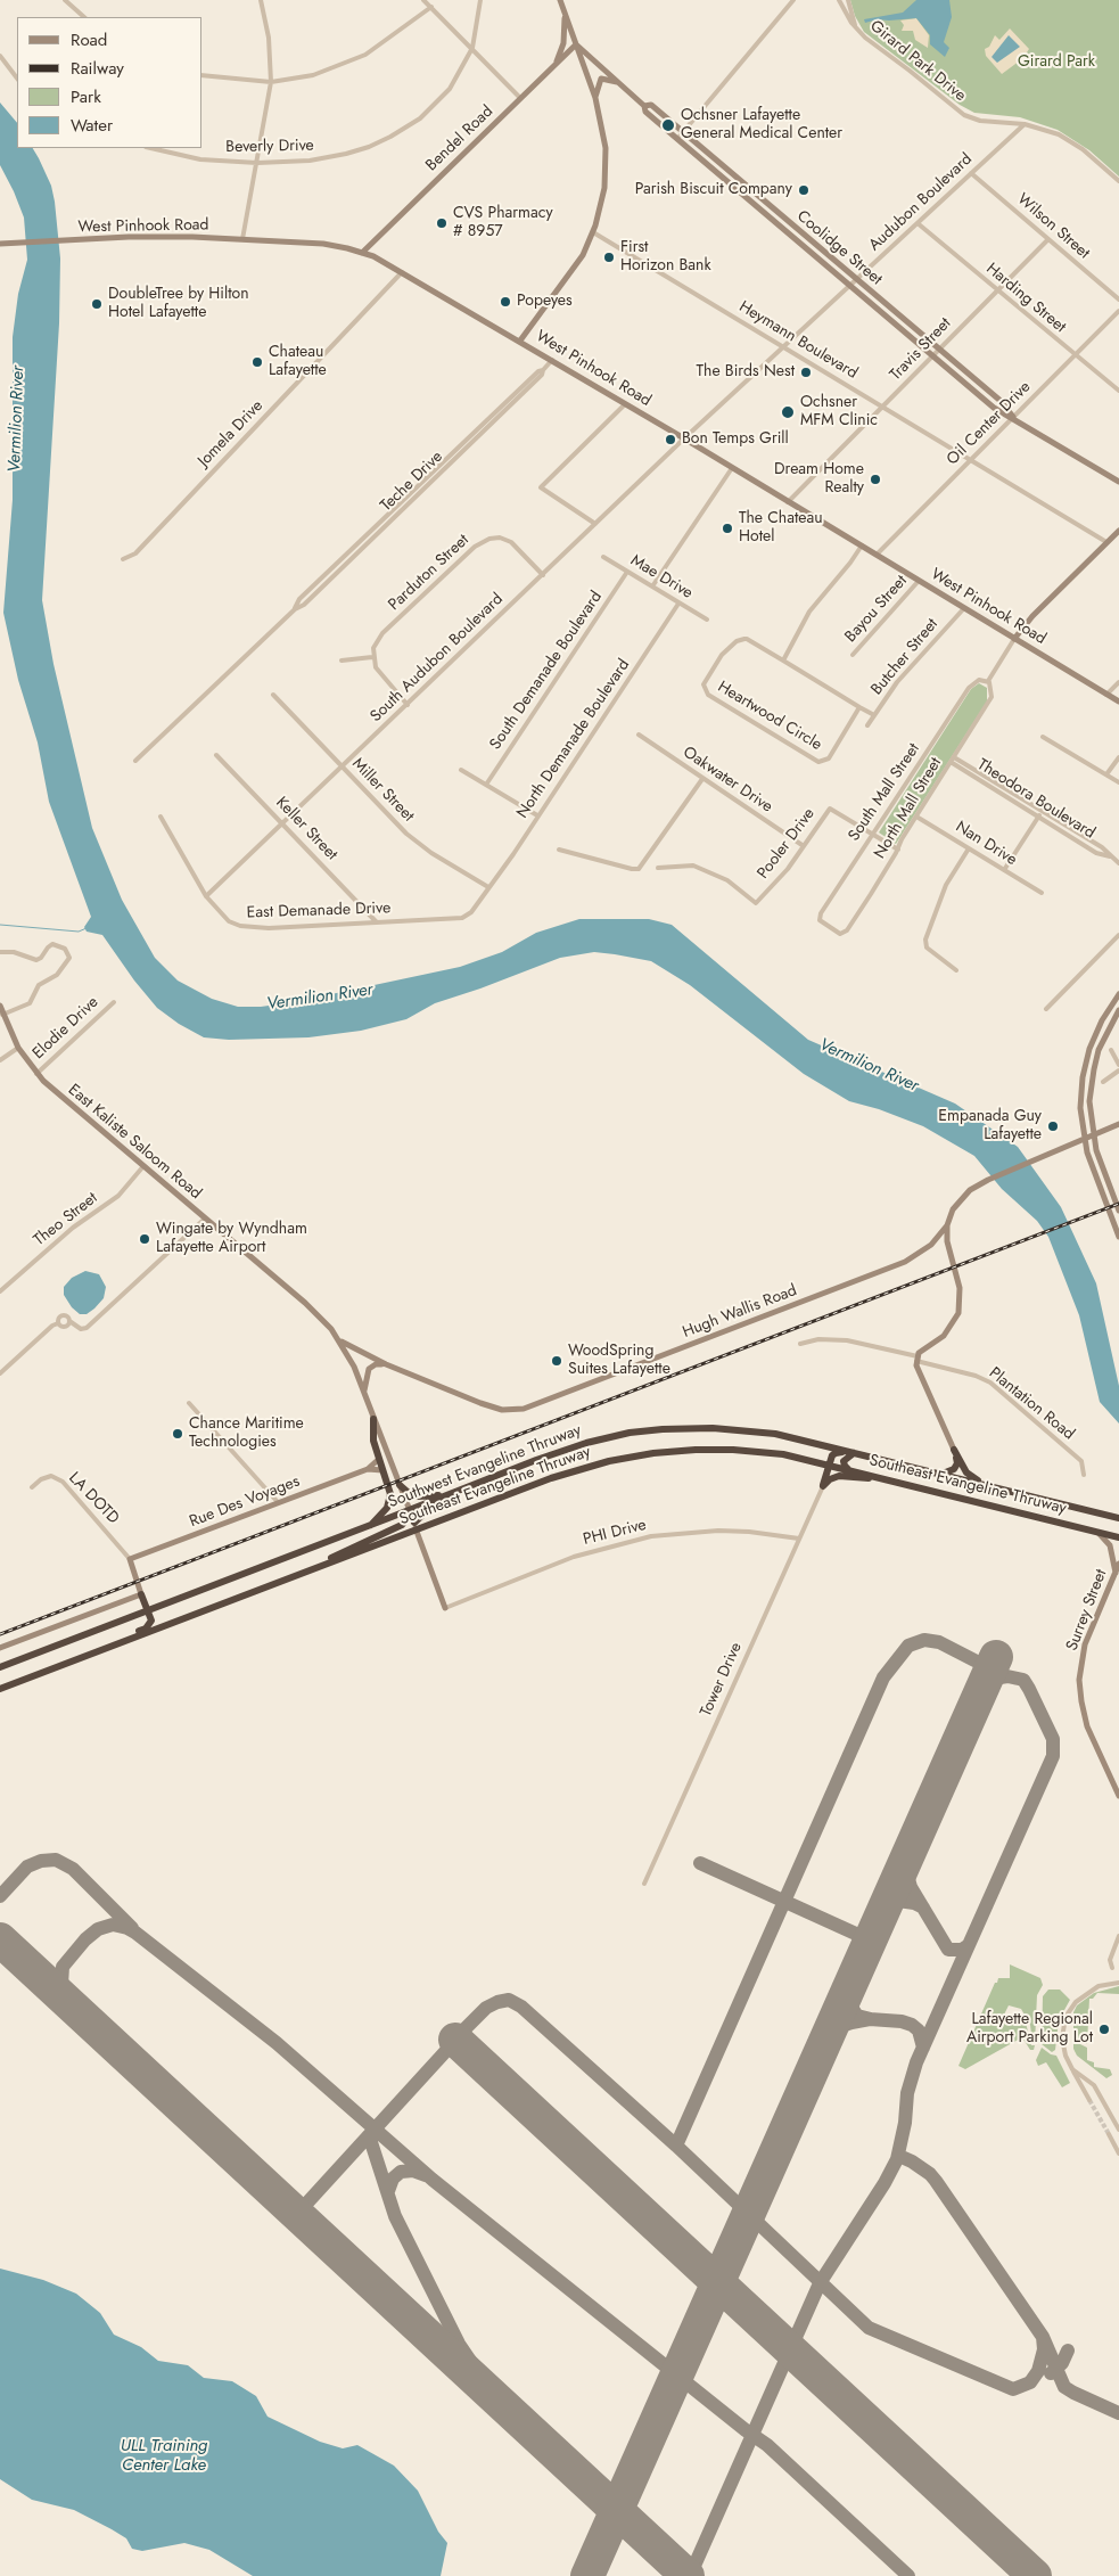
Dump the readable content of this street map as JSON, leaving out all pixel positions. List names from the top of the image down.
{
  "streets": {
    "highway": ["Southwest Evangeline Thruway", "Southeast Evangeline Thruway"],
    "street": [
      "Girard Park Drive",
      "Bendel Road",
      "Beverly Drive",
      "Audubon Boulevard",
      "West Pinhook Road",
      "Wilson Street",
      "Coolidge Street",
      "Harding Street",
      "Heymann Boulevard",
      "Travis Street",
      "Oil Center Drive",
      "Jomela Drive",
      "Teche Drive",
      "Parduton Street",
      "Mae Drive",
      "Bayou Street",
      "Butcher Street",
      "South Audubon Boulevard",
      "South Demanade Boulevard",
      "Heartwood Circle",
      "North Demanade Boulevard",
      "Oakwater Drive",
      "Miller Street",
      "South Mall Street",
      "Theodora Boulevard",
      "North Mall Street",
      "Keller Street",
      "Pooler Drive",
      "Nan Drive",
      "East Demanade Drive",
      "Elodie Drive",
      "East Kaliste Saloom Road",
      "Theo Street",
      "Hugh Wallis Road",
      "Plantation Road",
      "LA DOTD",
      "Rue Des Voyages",
      "PHI Drive",
      "Surrey Street",
      "Tower Drive"
    ]
  },
  "crossings": [
    ["Girard Park Drive", "Audubon Boulevard"],
    ["Bendel Road", "West Pinhook Road"],
    ["Bendel Road", "Coolidge Street"],
    ["Audubon Boulevard", "West Pinhook Road"],
    ["Audubon Boulevard", "Wilson Street"],
    ["Audubon Boulevard", "Coolidge Street"],
    ["Audubon Boulevard", "Harding Street"],
    ["Audubon Boulevard", "Heymann Boulevard"],
    ["Audubon Boulevard", "South Audubon Boulevard"],
    ["West Pinhook Road", "Travis Street"],
    ["West Pinhook Road", "Oil Center Drive"],
    ["West Pinhook Road", "Jomela Drive"],
    ["West Pinhook Road", "Teche Drive"],
    ["West Pinhook Road", "Bayou Street"],
    ["West Pinhook Road", "Butcher Street"],
    ["West Pinhook Road", "South Audubon Boulevard"],
    ["Wilson Street", "Travis Street"],
    ["Coolidge Street", "Travis Street"],
    ["Coolidge Street", "Oil Center Drive"],
    ["Harding Street", "Travis Street"],
    ["Harding Street", "Oil Center Drive"],
    ["Heymann Boulevard", "Travis Street"],
    ["Heymann Boulevard", "Oil Center Drive"],
    ["Parduton Street", "South Audubon Boulevard"],
    ["Mae Drive", "South Demanade Boulevard"],
    ["Mae Drive", "North Demanade Boulevard"],
    ["Butcher Street", "Heartwood Circle"],
    ["South Audubon Boulevard", "Miller Street"],
    ["South Audubon Boulevard", "Keller Street"],
    ["South Audubon Boulevard", "East Demanade Drive"],
    ["North Demanade Boulevard", "Miller Street"],
    ["North Demanade Boulevard", "East Demanade Drive"],
    ["Oakwater Drive", "Pooler Drive"],
    ["Miller Street", "East Demanade Drive"],
    ["South Mall Street", "North Mall Street"],
    ["South Mall Street", "Pooler Drive"],
    ["Theodora Boulevard", "North Mall Street"],
    ["North Mall Street", "Pooler Drive"],
    ["North Mall Street", "Nan Drive"],
    ["Keller Street", "East Demanade Drive"],
    ["Elodie Drive", "East Kaliste Saloom Road"],
    ["East Kaliste Saloom Road", "Theo Street"],
    ["East Kaliste Saloom Road", "Hugh Wallis Road"],
    ["East Kaliste Saloom Road", "Southwest Evangeline Thruway"],
    ["East Kaliste Saloom Road", "Southeast Evangeline Thruway"],
    ["East Kaliste Saloom Road", "PHI Drive"],
    ["Southwest Evangeline Thruway", "Southeast Evangeline Thruway"],
    ["LA DOTD", "Rue Des Voyages"],
    ["PHI Drive", "Tower Drive"]
  ],
  "water": ["Vermilion River", "ULL Training Center Lake"],
  "parks": ["Girard Park"],
  "places": [
    "Ochsner Lafayette General Medical Center",
    "Parish Biscuit Company",
    "CVS Pharmacy # 8957",
    "First Horizon Bank",
    "Popeyes",
    "DoubleTree by Hilton Hotel Lafayette",
    "Chateau Lafayette",
    "The Birds Nest",
    "Ochsner MFM Clinic",
    "Bon Temps Grill",
    "Dream Home Realty",
    "The Chateau Hotel",
    "Empanada Guy Lafayette",
    "Wingate by Wyndham Lafayette Airport",
    "WoodSpring Suites Lafayette",
    "Chance Maritime Technologies",
    "Lafayette Regional Airport Parking Lot"
  ],
  "legend": [
    "Road",
    "Railway",
    "Park",
    "Water"
  ]
}
